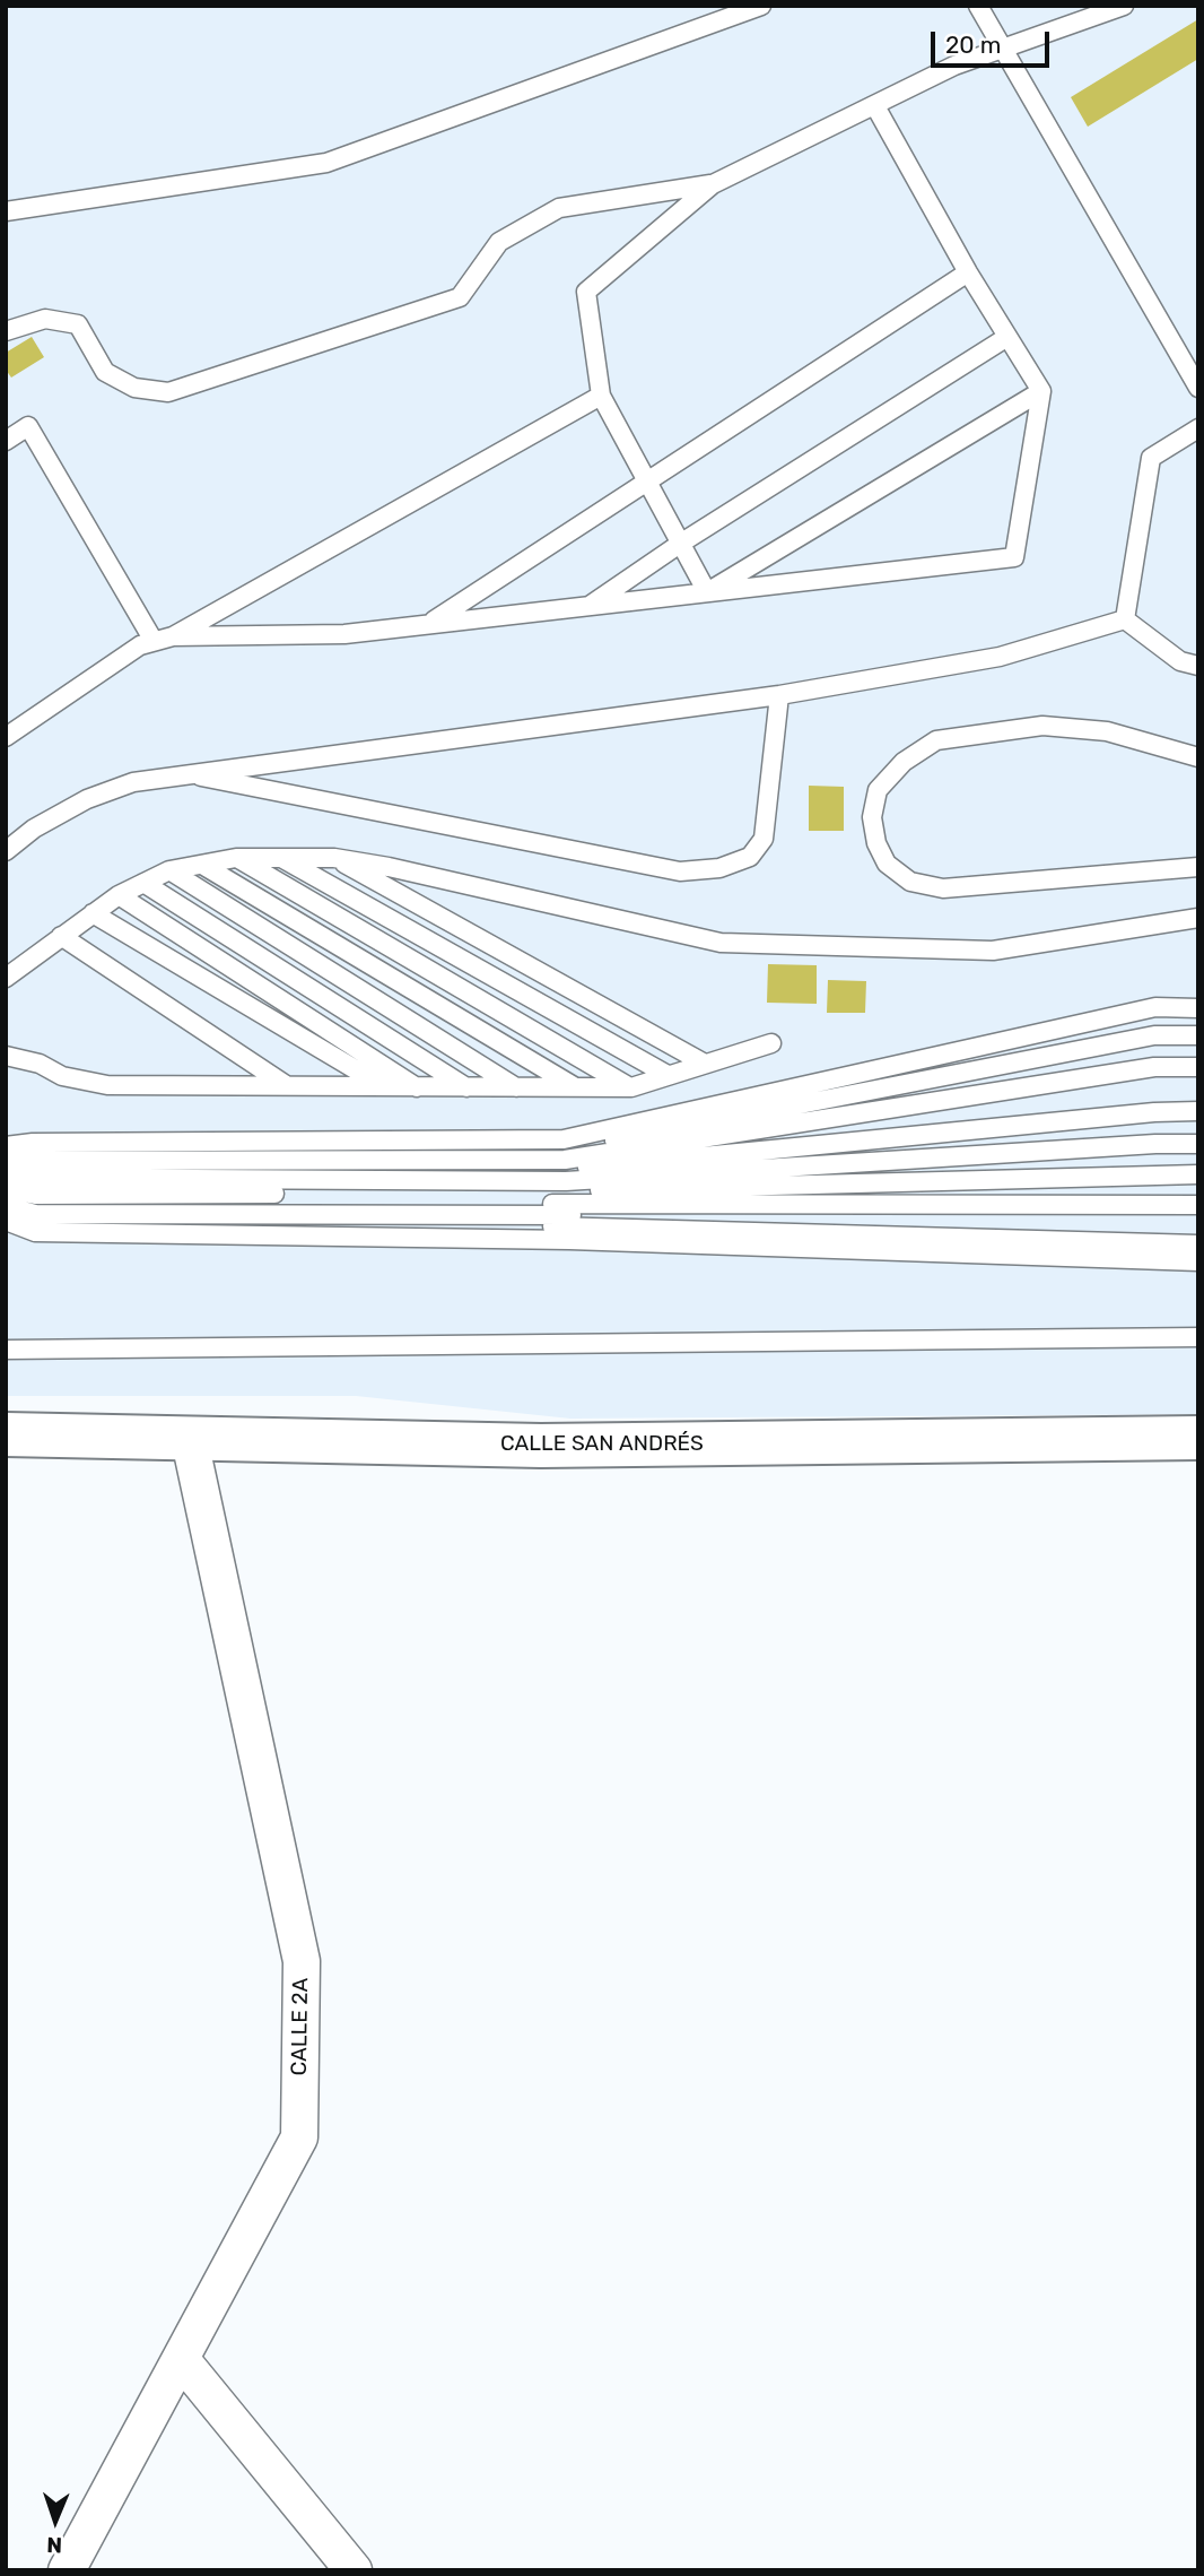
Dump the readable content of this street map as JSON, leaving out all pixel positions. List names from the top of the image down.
{
  "streets": {
    "street": ["CALLE SAN ANDRÉS", "CALLE 2A"]
  },
  "crossings": [
    ["CALLE SAN ANDRÉS", "CALLE 2A"]
  ],
  "scale_bar": "20 m",
  "north": "bottom"
}
